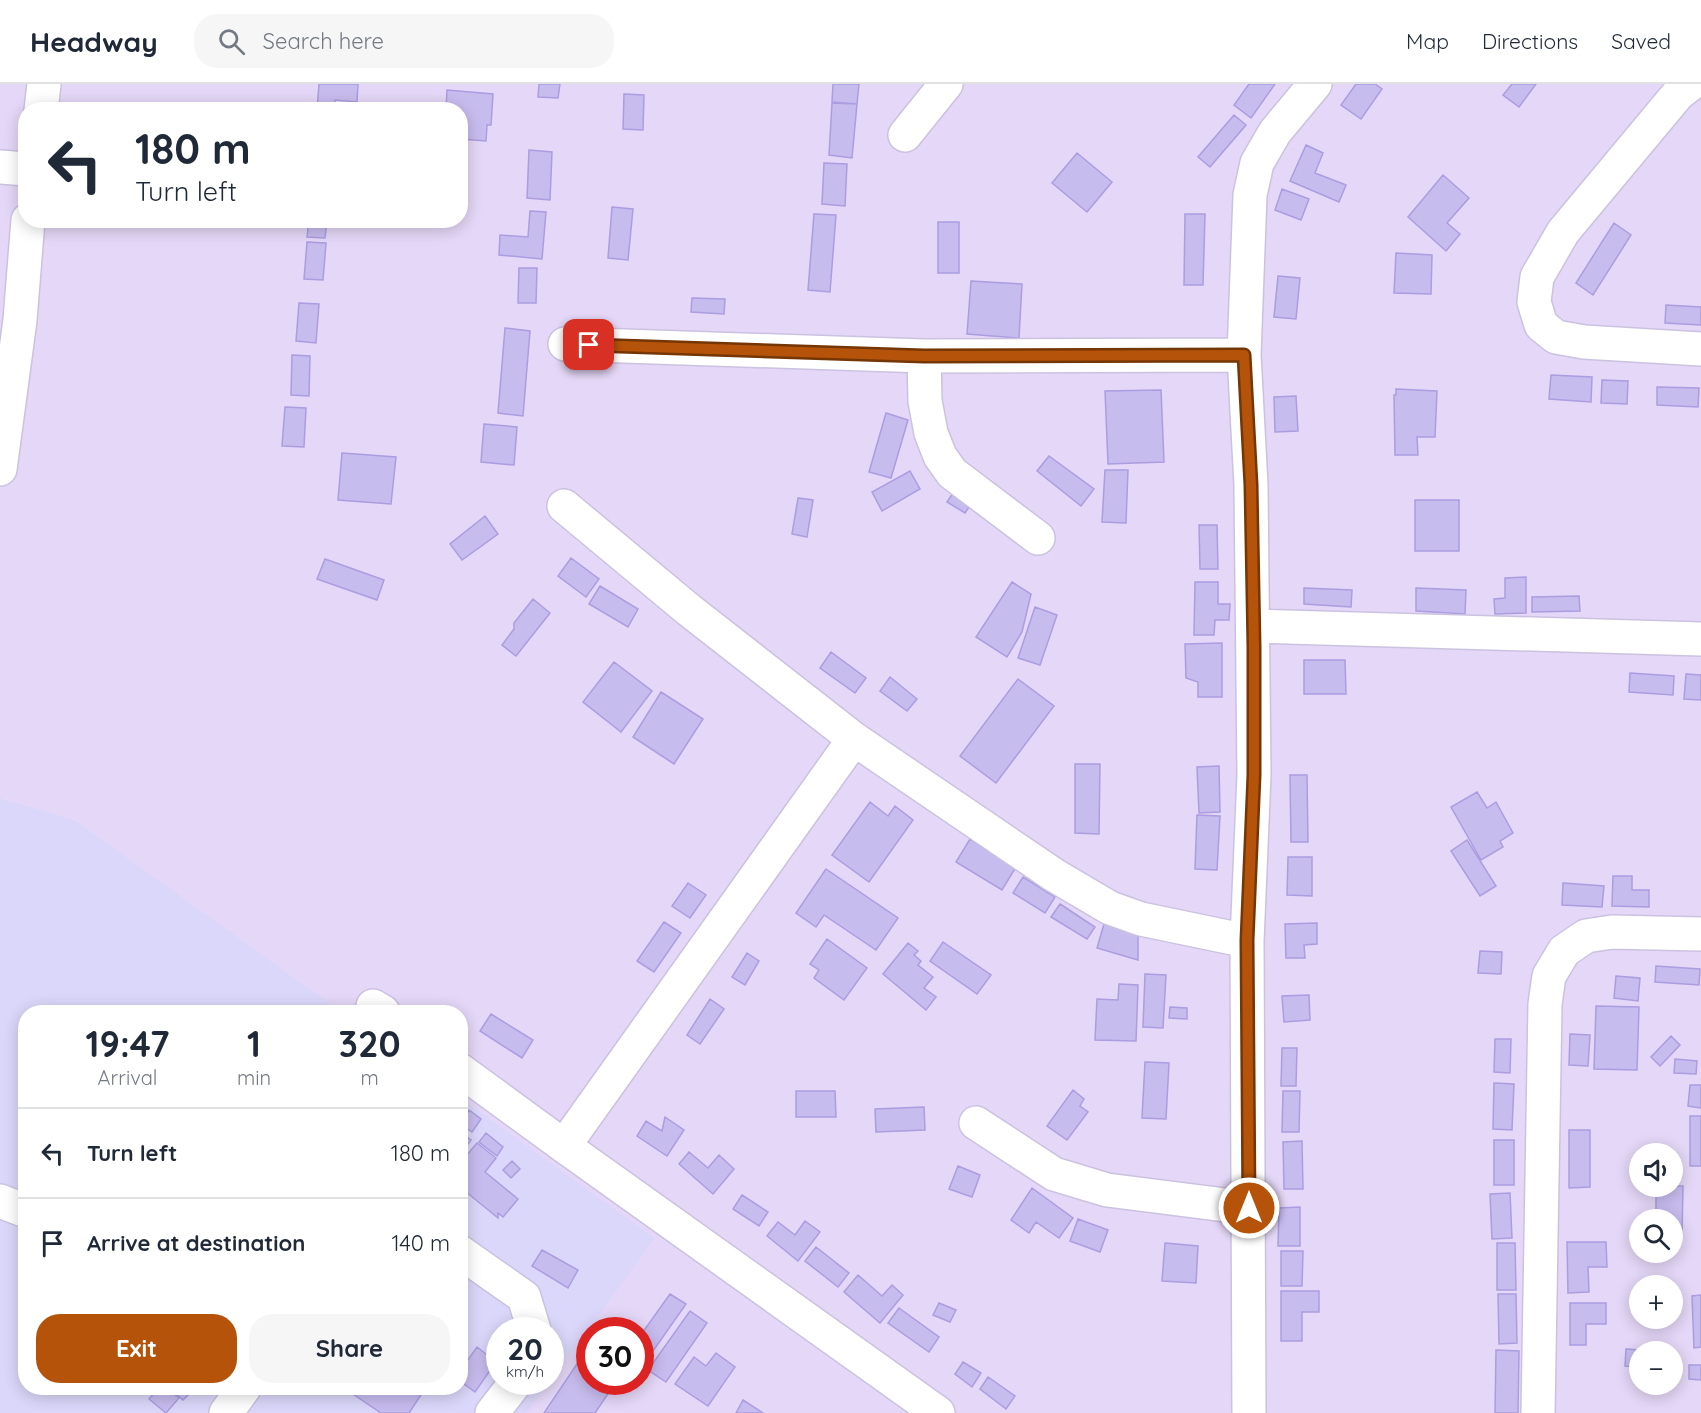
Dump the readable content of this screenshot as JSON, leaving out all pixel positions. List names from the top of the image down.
{
  "page": {
    "header": "Headway",
    "search": "Search here",
    "nav": ["Map", "Directions", "Saved"],
    "turn": ["180 m", "Turn left"],
    "eta": [
      "19:47",
      "Arrival",
      "1",
      "min",
      "320",
      "m"
    ],
    "list": [
      {
        "name": "Turn left",
        "value": "180 m"
      },
      {
        "name": "Arrive at destination",
        "value": "140 m"
      }
    ],
    "map_buttons": ["+", "−"],
    "buttons": ["Exit", "Share"],
    "speed": "20 km/h",
    "limit": "30"
  }
}
